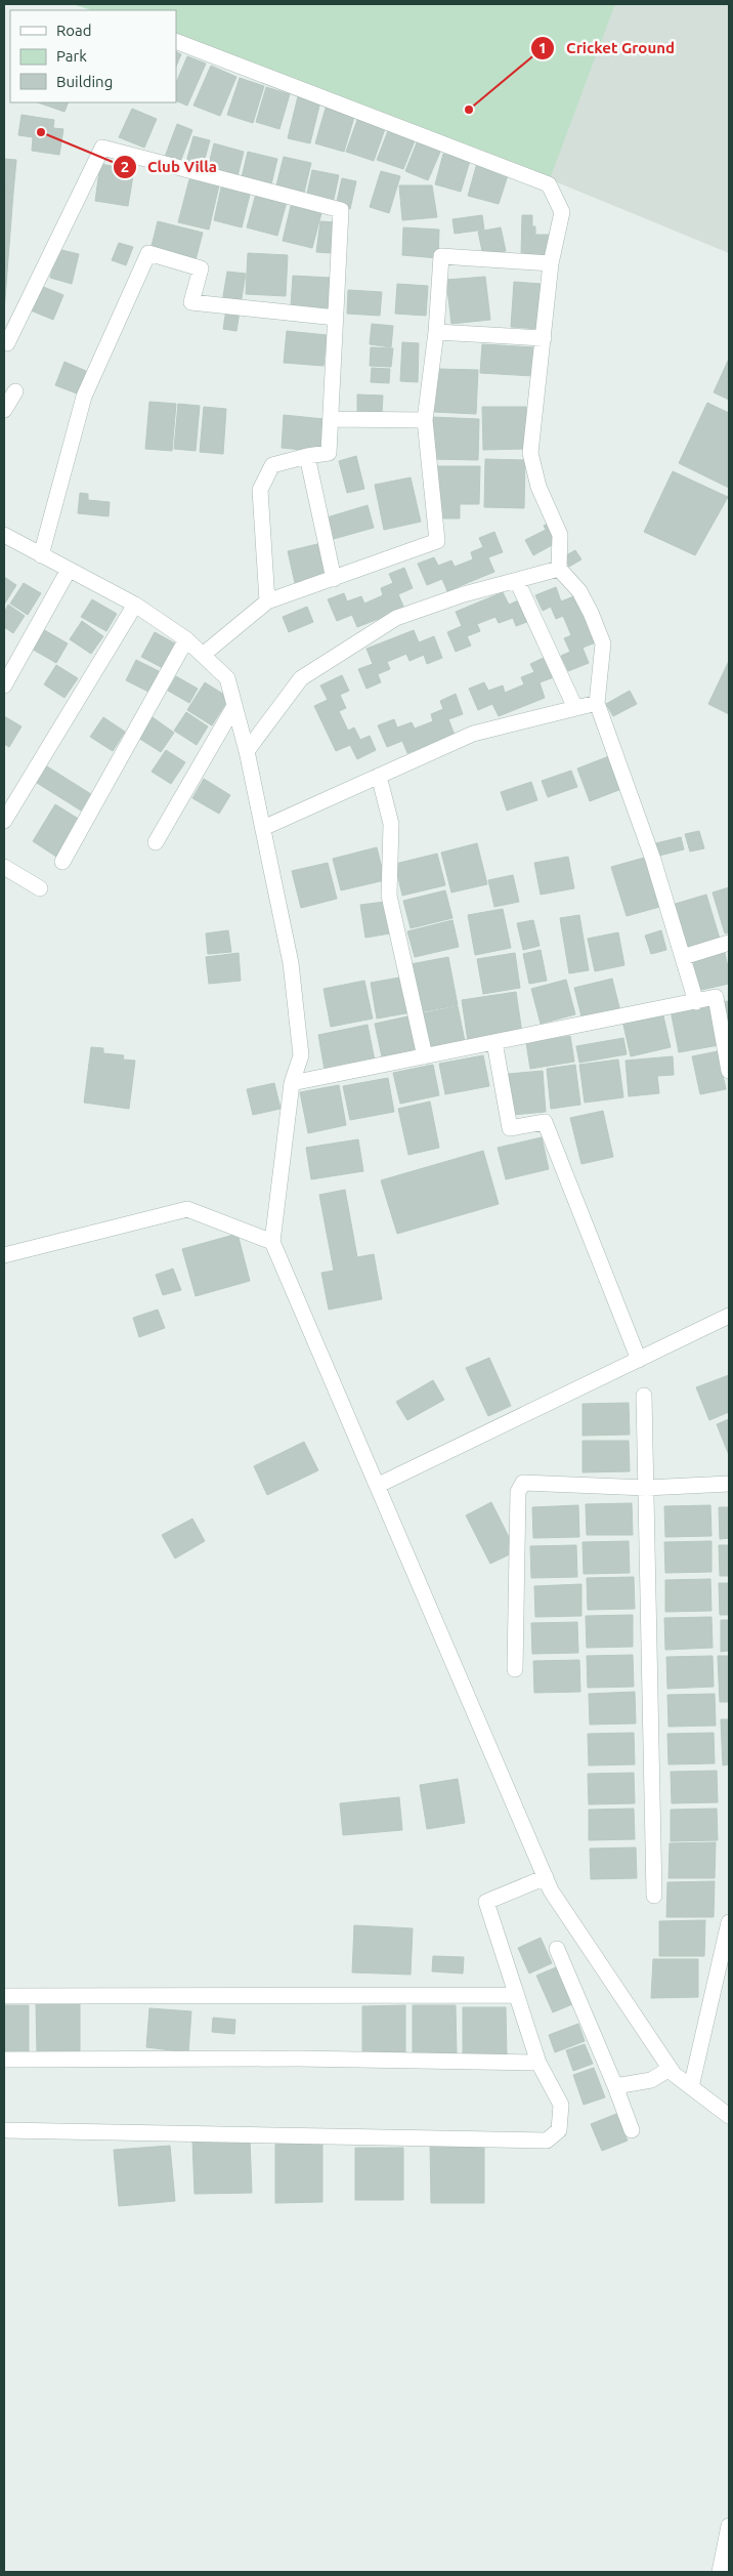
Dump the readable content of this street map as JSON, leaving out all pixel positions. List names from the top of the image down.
{
  "places": ["Cricket Ground", "Club Villa"],
  "legend": ["Road", "Park", "Building"]
}
